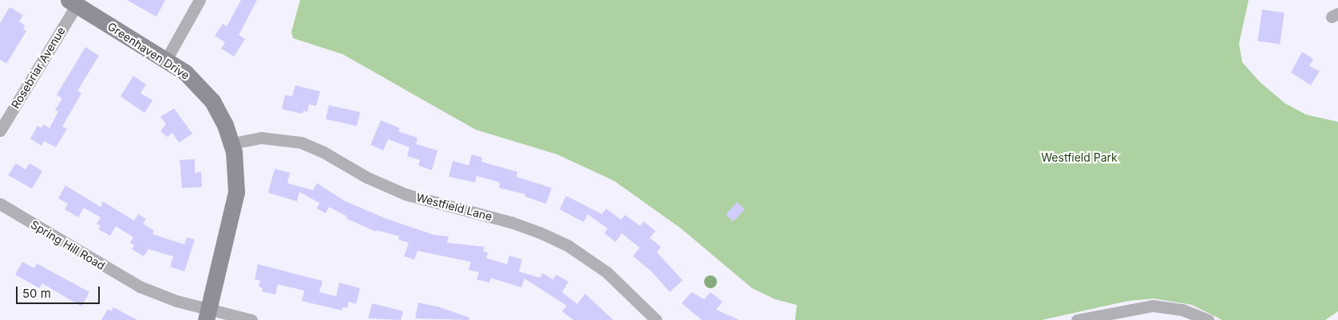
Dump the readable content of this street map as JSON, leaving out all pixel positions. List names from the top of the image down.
{
  "streets": {
    "street": [
      "Greenhaven Drive",
      "Rosebriar Avenue",
      "Westfield Lane",
      "Spring Hill Road"
    ]
  },
  "crossings": [
    ["Greenhaven Drive", "Rosebriar Avenue"],
    ["Greenhaven Drive", "Westfield Lane"],
    ["Greenhaven Drive", "Spring Hill Road"]
  ],
  "parks": ["Westfield Park"],
  "scale_bar": "50 m"
}
